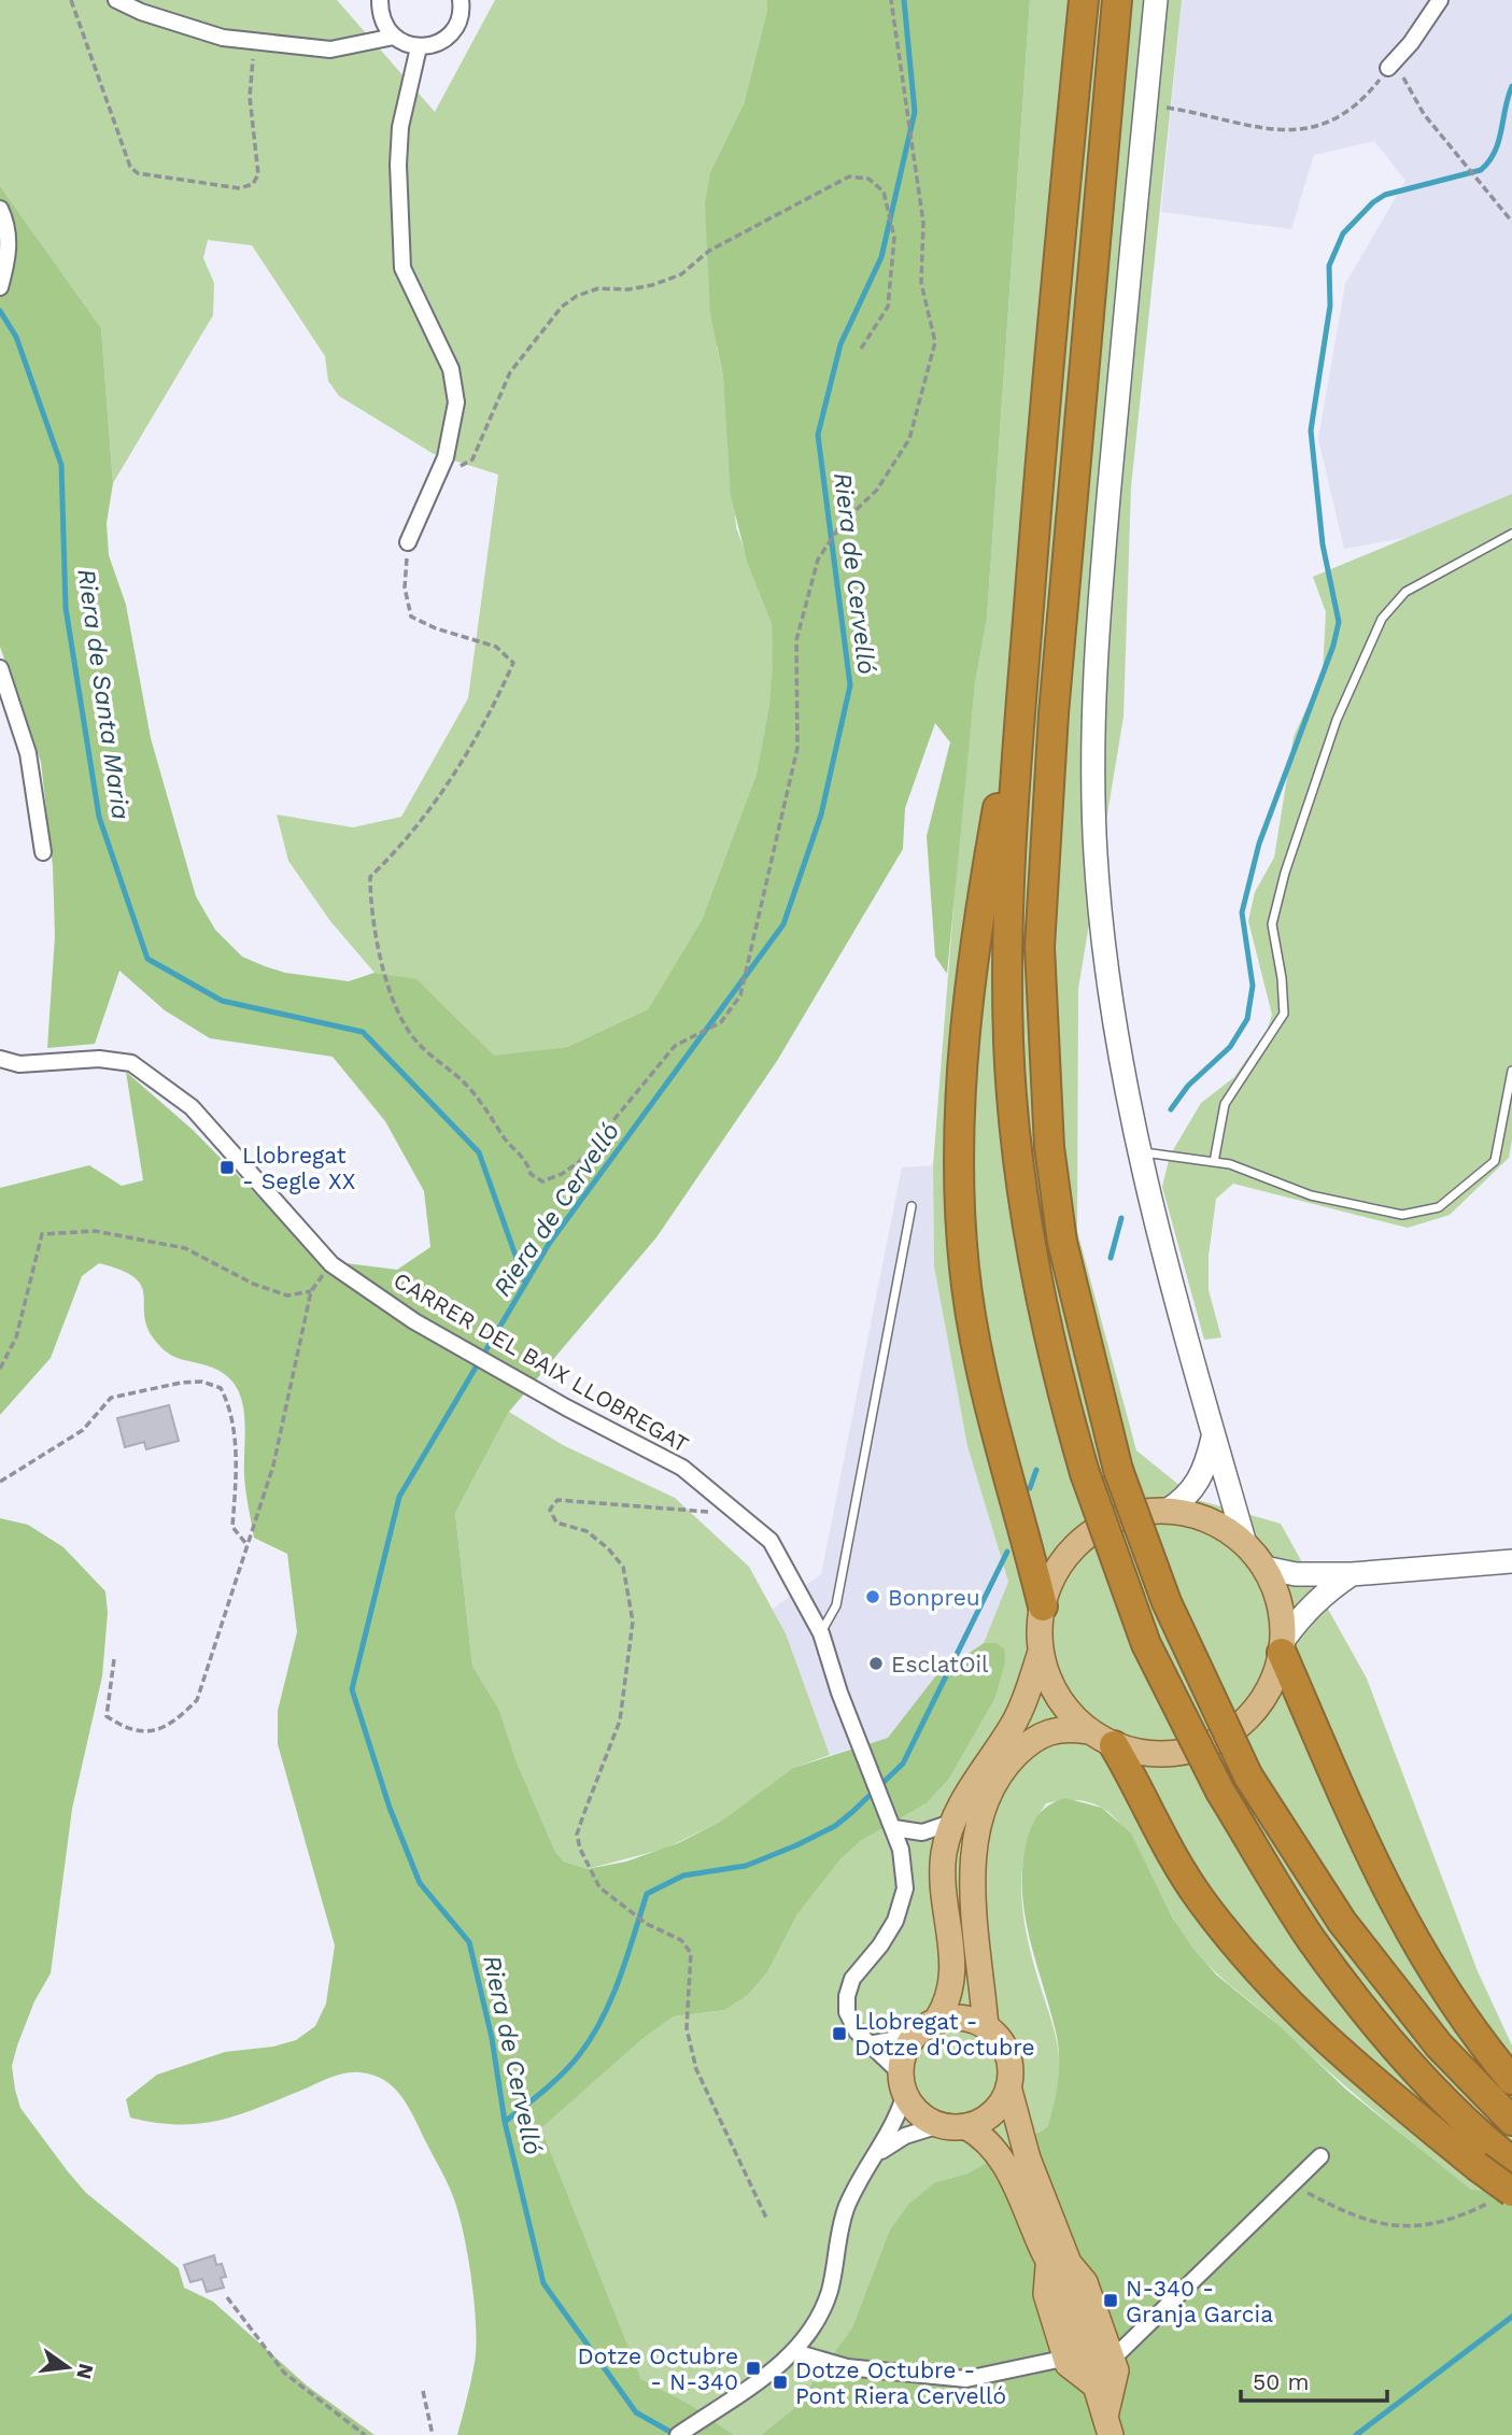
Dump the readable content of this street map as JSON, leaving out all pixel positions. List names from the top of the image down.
{
  "streets": {
    "street": ["CARRER DEL BAIX LLOBREGAT"]
  },
  "water": ["Riera de Cervelló", "Riera de Santa Maria"],
  "places": {
    "transit": [
      "Llobregat - Segle XX",
      "Llobregat - Dotze d'Octubre",
      "N-340 - Granja Garcia",
      "Dotze Octubre - N-340",
      "Dotze Octubre - Pont Riera Cervelló"
    ],
    "other": ["Bonpreu", "EsclatOil"]
  },
  "scale_bar": "50 m",
  "north": "right"
}
